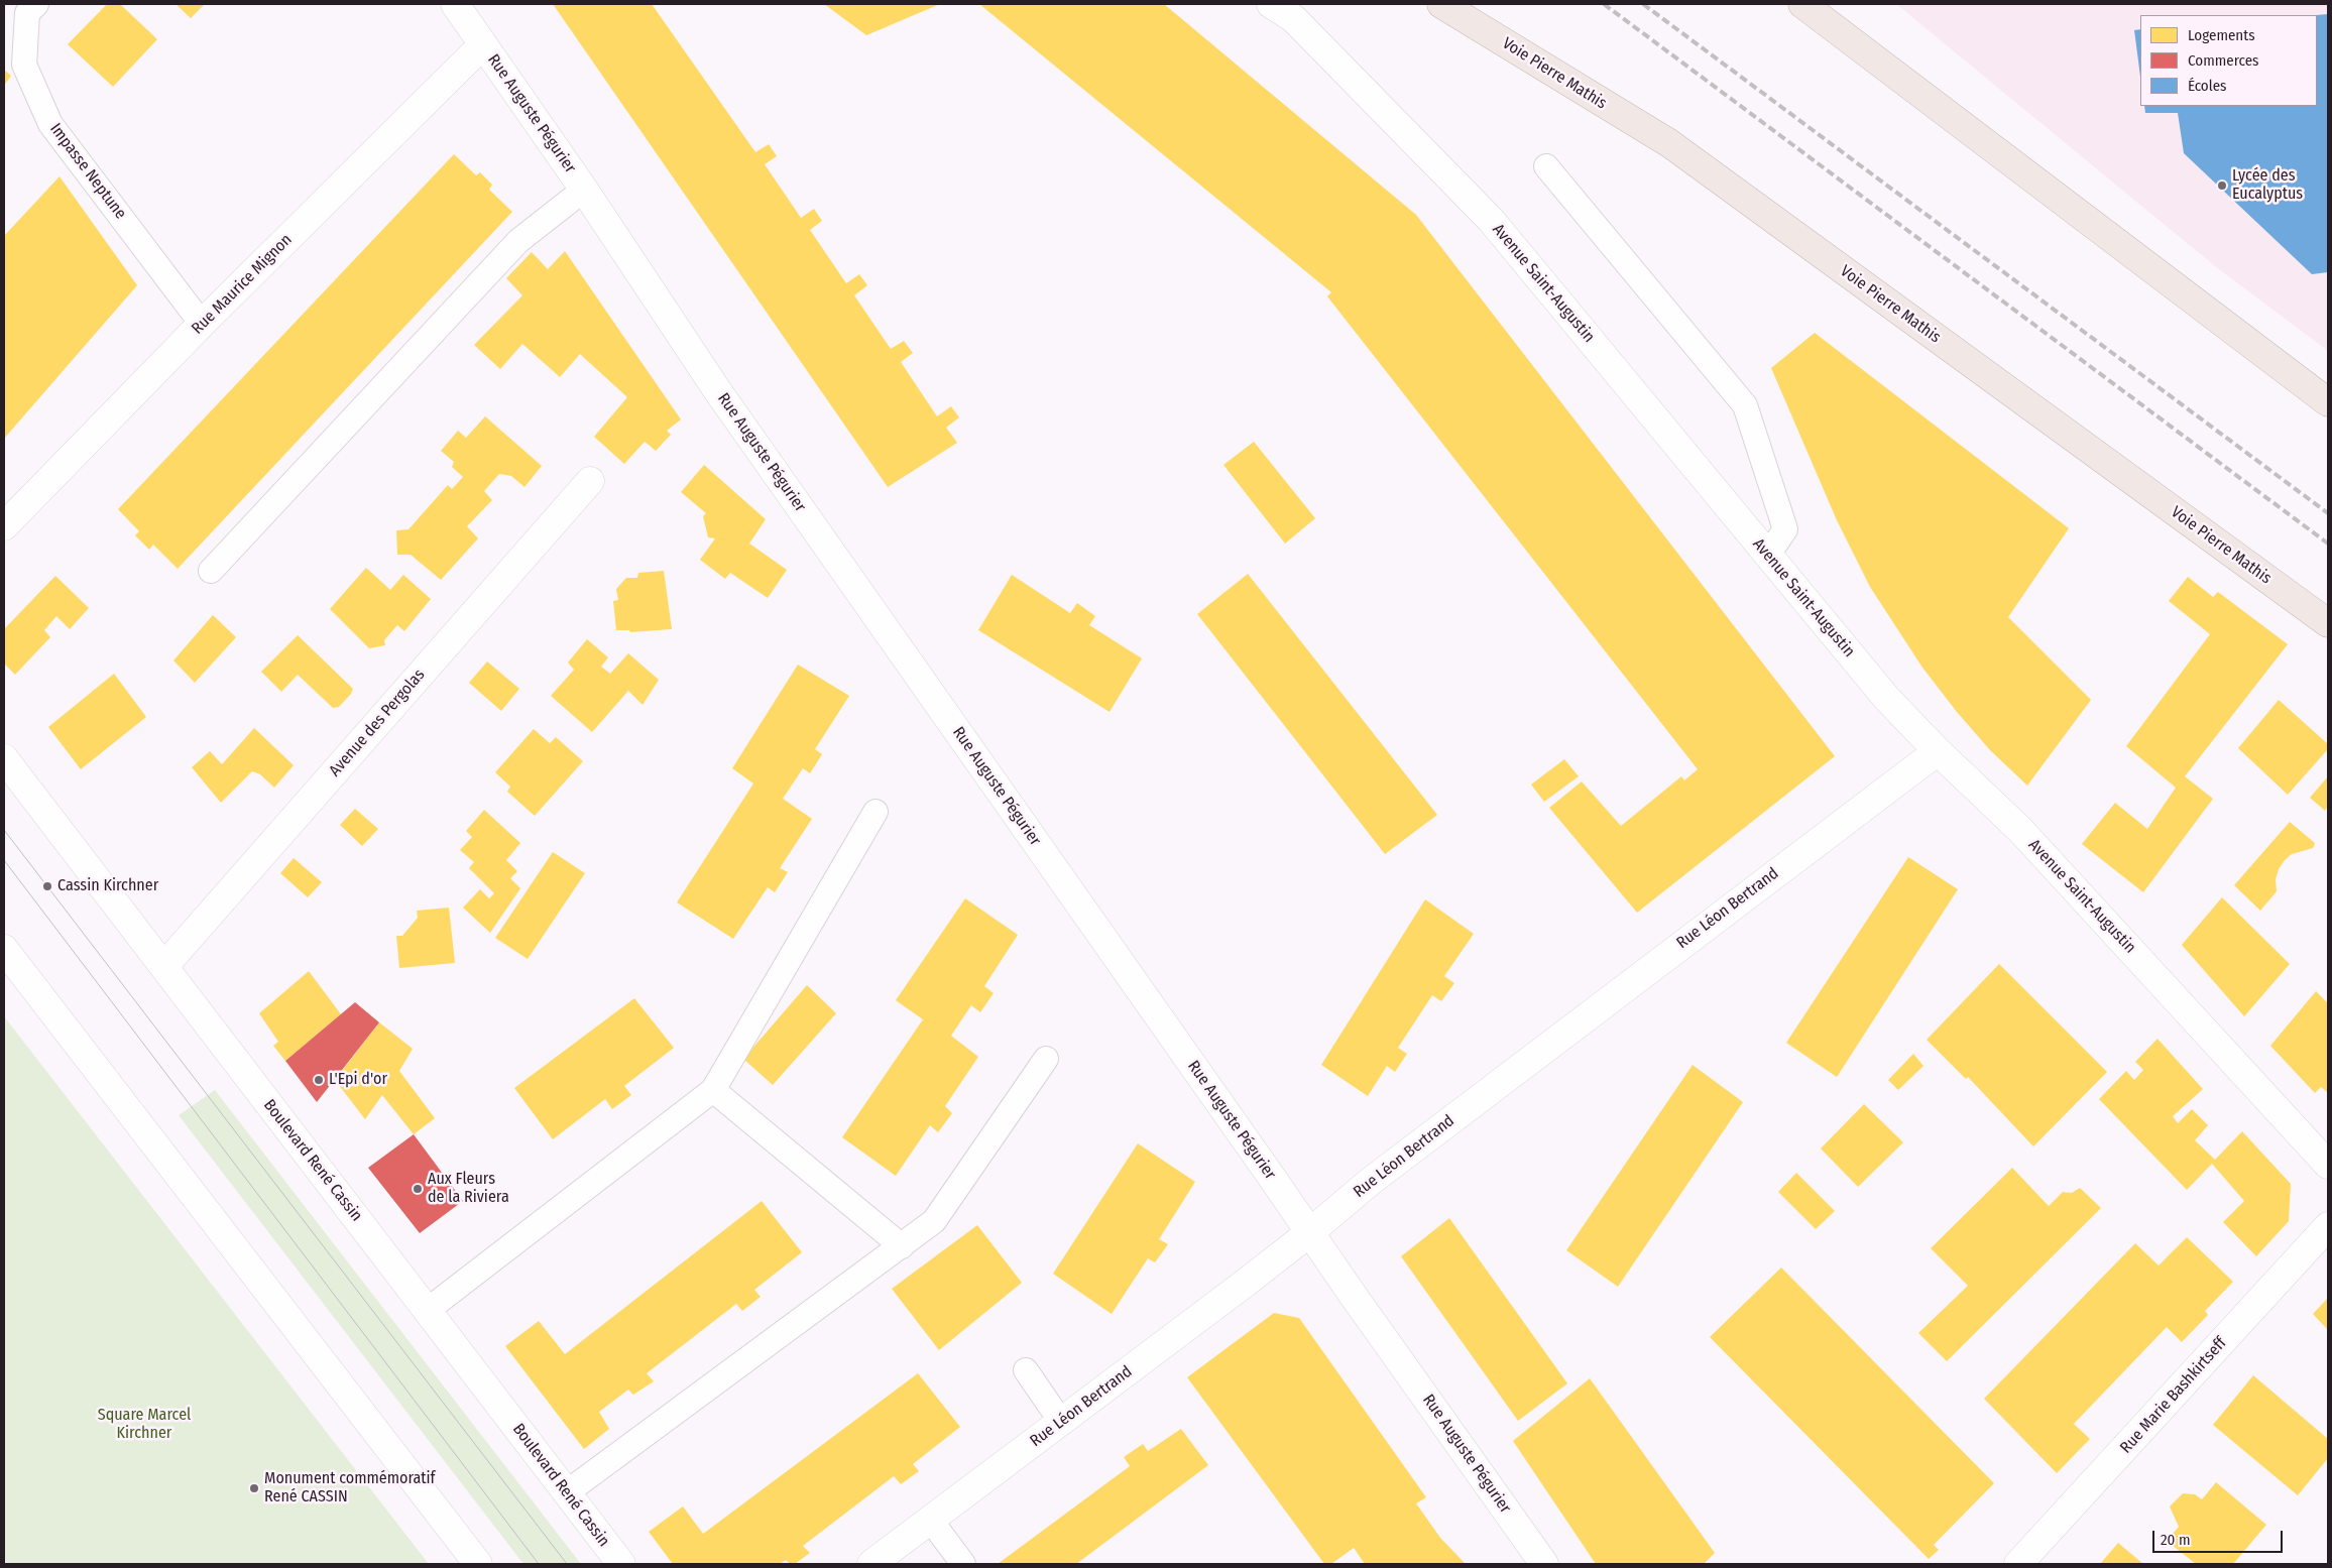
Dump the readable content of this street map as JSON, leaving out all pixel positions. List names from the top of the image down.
{
  "streets": {
    "highway": ["Voie Pierre Mathis"],
    "street": [
      "Rue Auguste Pégurier",
      "Avenue Saint-Augustin",
      "Rue Maurice Mignon",
      "Avenue des Pergolas",
      "Rue Léon Bertrand",
      "Boulevard René Cassin",
      "Rue Marie Bashkirtseff"
    ],
    "lane": ["Impasse Neptune"]
  },
  "crossings": [
    ["Rue Auguste Pégurier", "Rue Maurice Mignon"],
    ["Rue Auguste Pégurier", "Rue Léon Bertrand"],
    ["Impasse Neptune", "Rue Maurice Mignon"],
    ["Avenue Saint-Augustin", "Rue Léon Bertrand"],
    ["Avenue des Pergolas", "Boulevard René Cassin"]
  ],
  "parks": ["Square Marcel Kirchner"],
  "places": [
    "Lycée des Eucalyptus",
    "Cassin Kirchner",
    "L'Epi d'or",
    "Aux Fleurs de la Riviera",
    "Monument commémoratif René CASSIN"
  ],
  "legend": ["Logements", "Commerces", "Écoles"],
  "scale_bar": "20 m"
}
